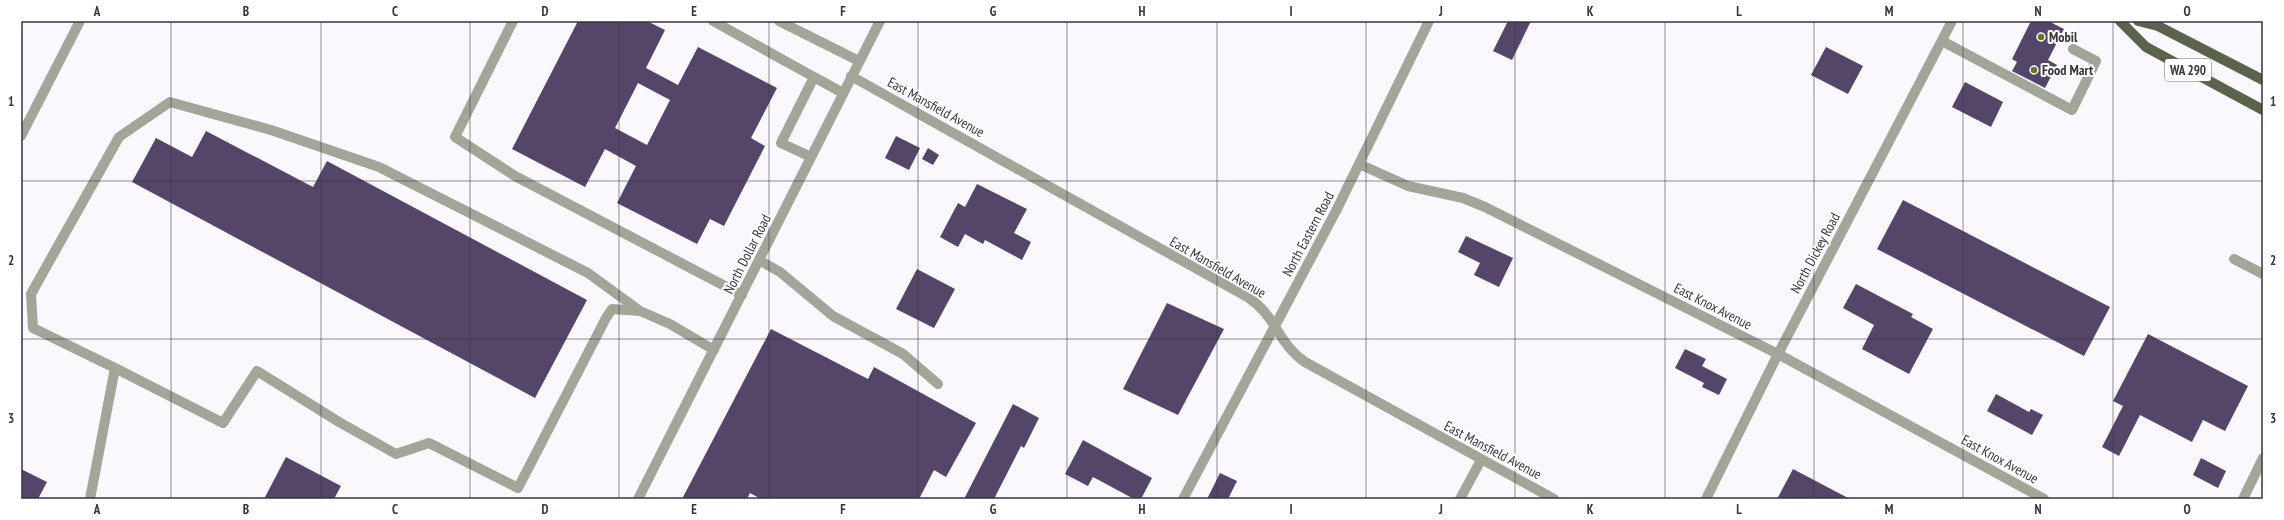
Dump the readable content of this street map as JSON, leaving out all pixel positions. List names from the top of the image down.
{
  "streets": {
    "main road": ["WA 290"],
    "street": [
      "East Mansfield Avenue",
      "North Eastern Road",
      "North Dickey Road",
      "North Dollar Road",
      "East Knox Avenue"
    ]
  },
  "crossings": [
    ["East Mansfield Avenue", "North Eastern Road"],
    ["East Mansfield Avenue", "North Dollar Road"],
    ["North Eastern Road", "East Knox Avenue"],
    ["North Dickey Road", "East Knox Avenue"]
  ],
  "places": ["Mobil", "Food Mart"],
  "grid": {
    "columns": [
      "A",
      "B",
      "C",
      "D",
      "E",
      "F",
      "G",
      "H",
      "I",
      "J",
      "K",
      "L",
      "M",
      "N",
      "O"
    ],
    "rows": ["1", "2", "3"]
  }
}
